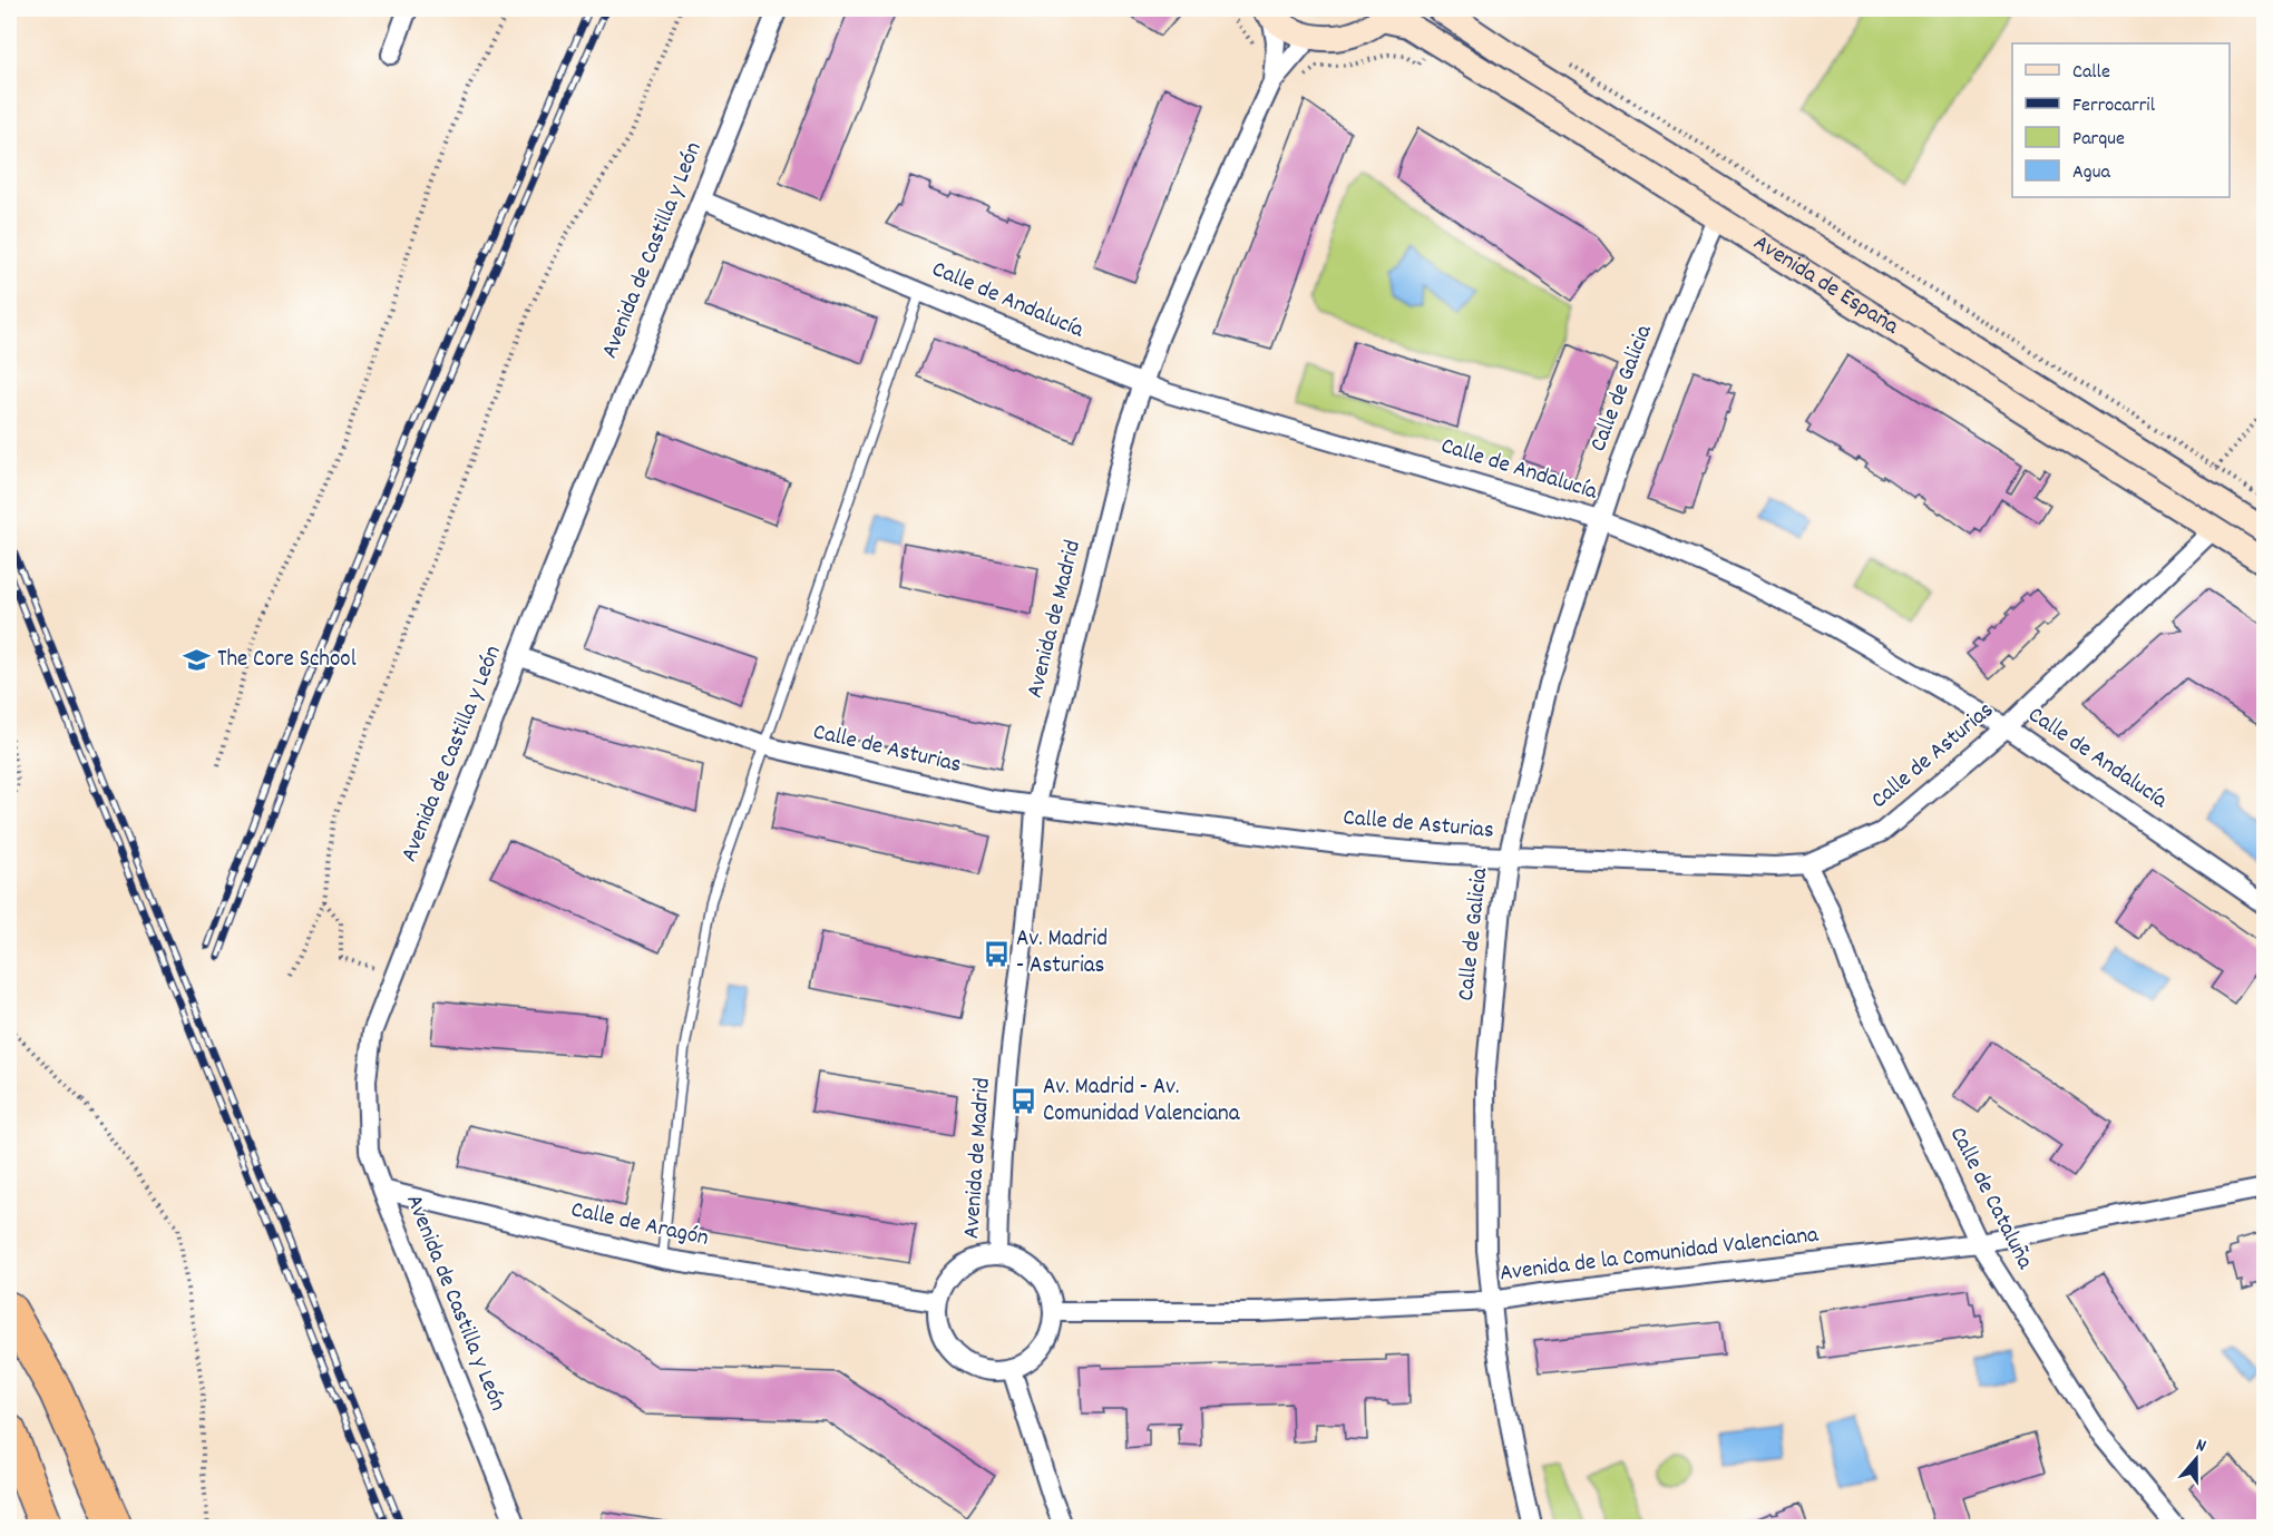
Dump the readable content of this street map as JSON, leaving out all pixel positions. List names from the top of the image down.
{
  "streets": {
    "street": [
      "Avenida de Castilla y León",
      "Avenida de España",
      "Calle de Andalucía",
      "Calle de Galicia",
      "Avenida de Madrid",
      "Calle de Asturias",
      "Calle de Cataluña",
      "Calle de Aragón",
      "Avenida de la Comunidad Valenciana"
    ]
  },
  "crossings": [
    ["Avenida de Castilla y León", "Calle de Andalucía"],
    ["Avenida de Castilla y León", "Calle de Asturias"],
    ["Avenida de Castilla y León", "Calle de Aragón"],
    ["Avenida de España", "Calle de Galicia"],
    ["Avenida de España", "Calle de Asturias"],
    ["Calle de Andalucía", "Calle de Galicia"],
    ["Calle de Andalucía", "Avenida de Madrid"],
    ["Calle de Andalucía", "Calle de Asturias"],
    ["Calle de Galicia", "Calle de Asturias"],
    ["Calle de Galicia", "Avenida de la Comunidad Valenciana"],
    ["Avenida de Madrid", "Calle de Asturias"],
    ["Avenida de Madrid", "Calle de Aragón"],
    ["Avenida de Madrid", "Avenida de la Comunidad Valenciana"],
    ["Calle de Asturias", "Calle de Cataluña"],
    ["Calle de Cataluña", "Avenida de la Comunidad Valenciana"],
    ["Calle de Aragón", "Avenida de la Comunidad Valenciana"]
  ],
  "places": {
    "school or university": ["The Core School"],
    "bus stop": ["Av. Madrid - Asturias", "Av. Madrid - Av. Comunidad Valenciana"]
  },
  "legend": [
    "Calle",
    "Ferrocarril",
    "Parque",
    "Agua"
  ],
  "north": "top"
}
